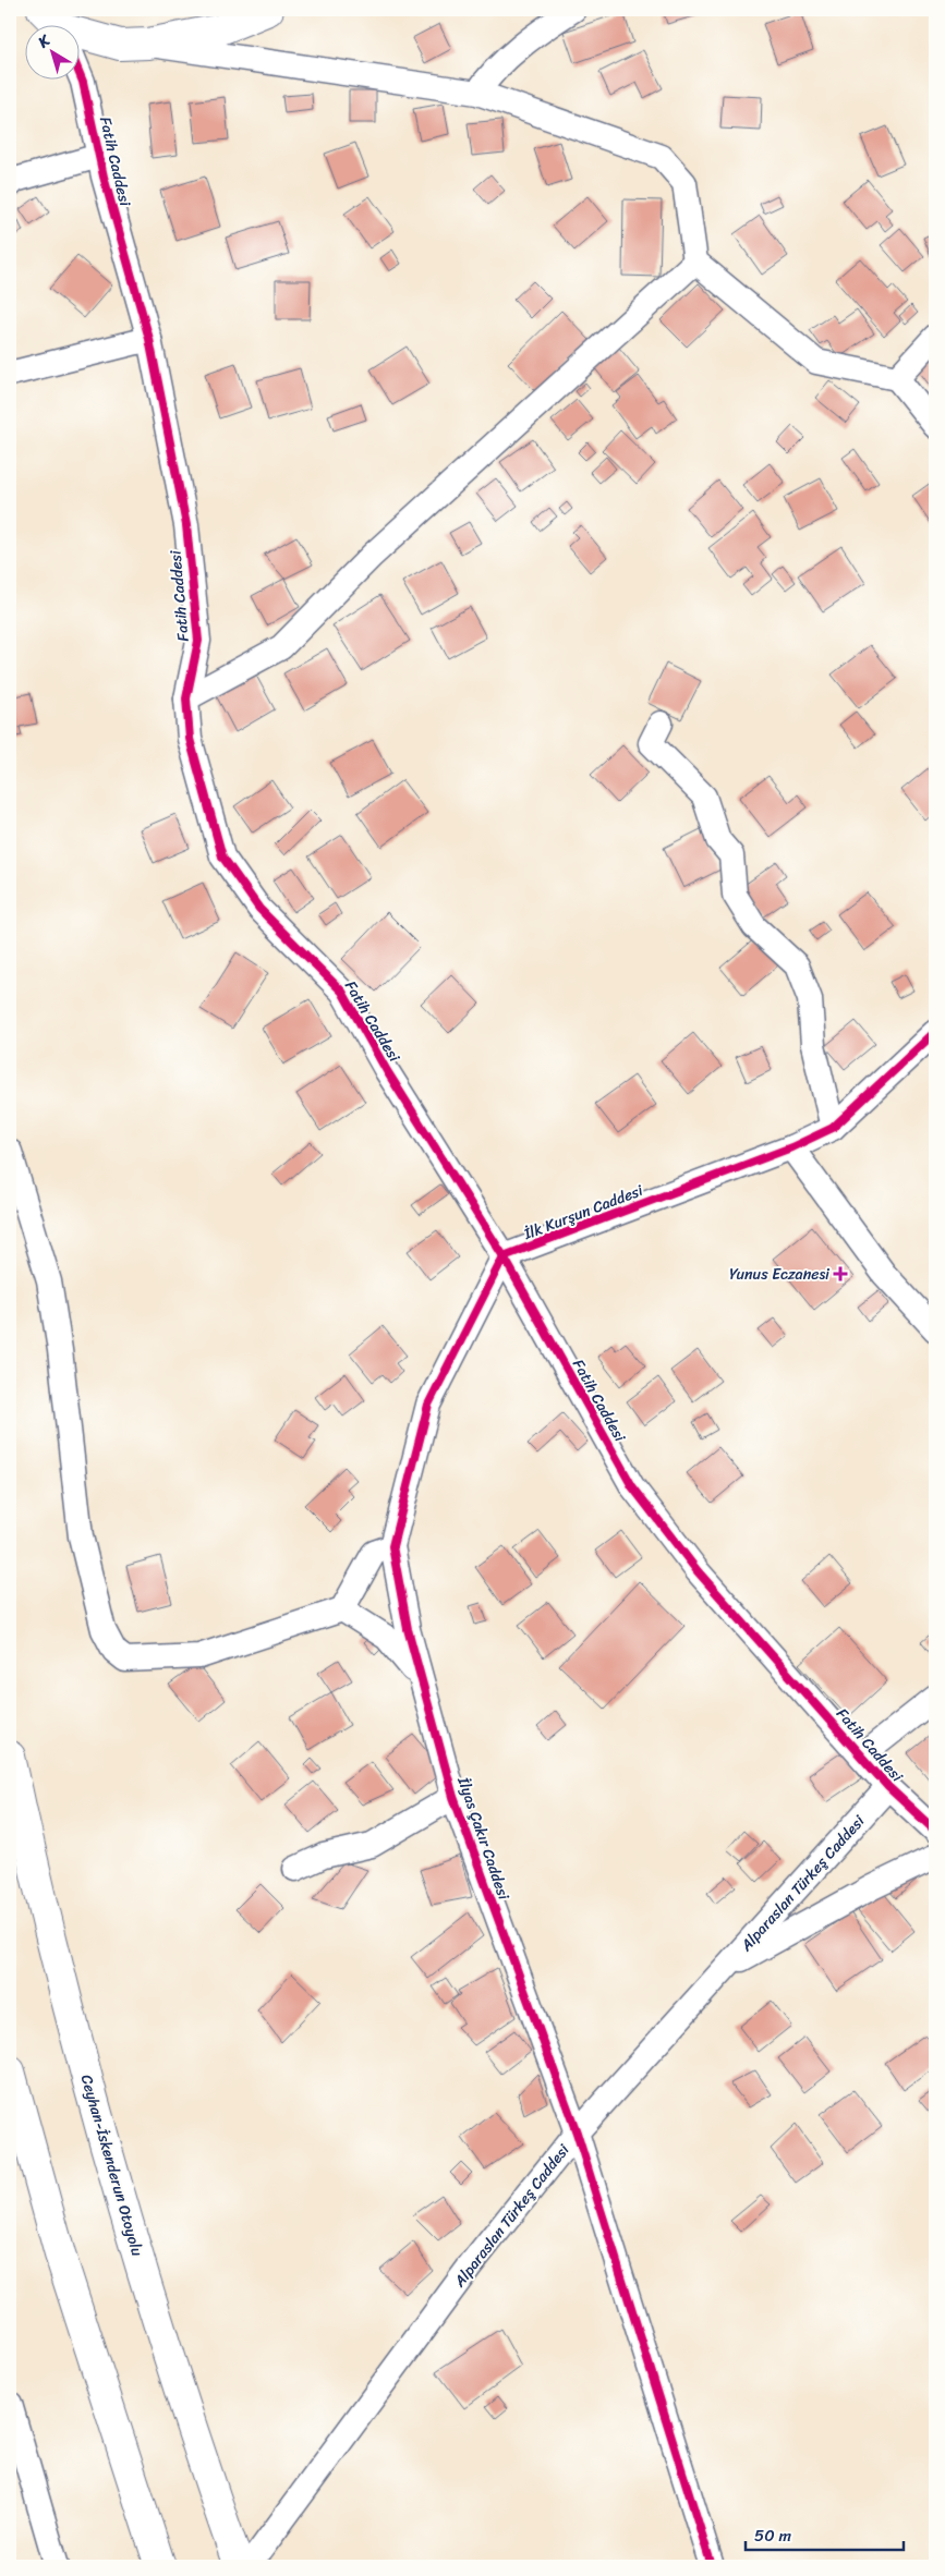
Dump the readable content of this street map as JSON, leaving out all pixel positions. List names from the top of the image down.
{
  "streets": {
    "main road": ["Ceyhan-İskenderun Otoyolu"],
    "street": [
      "Fatih Caddesi",
      "İlk Kurşun Caddesi",
      "İlyas Çakır Caddesi",
      "Alparaslan Türkeş Caddesi"
    ]
  },
  "crossings": [
    ["Fatih Caddesi", "İlk Kurşun Caddesi"],
    ["Fatih Caddesi", "Alparaslan Türkeş Caddesi"],
    ["İlyas Çakır Caddesi", "Alparaslan Türkeş Caddesi"]
  ],
  "places": {
    "health": ["Yunus Eczanesi"]
  },
  "scale_bar": "50 m",
  "north": "top left"
}
